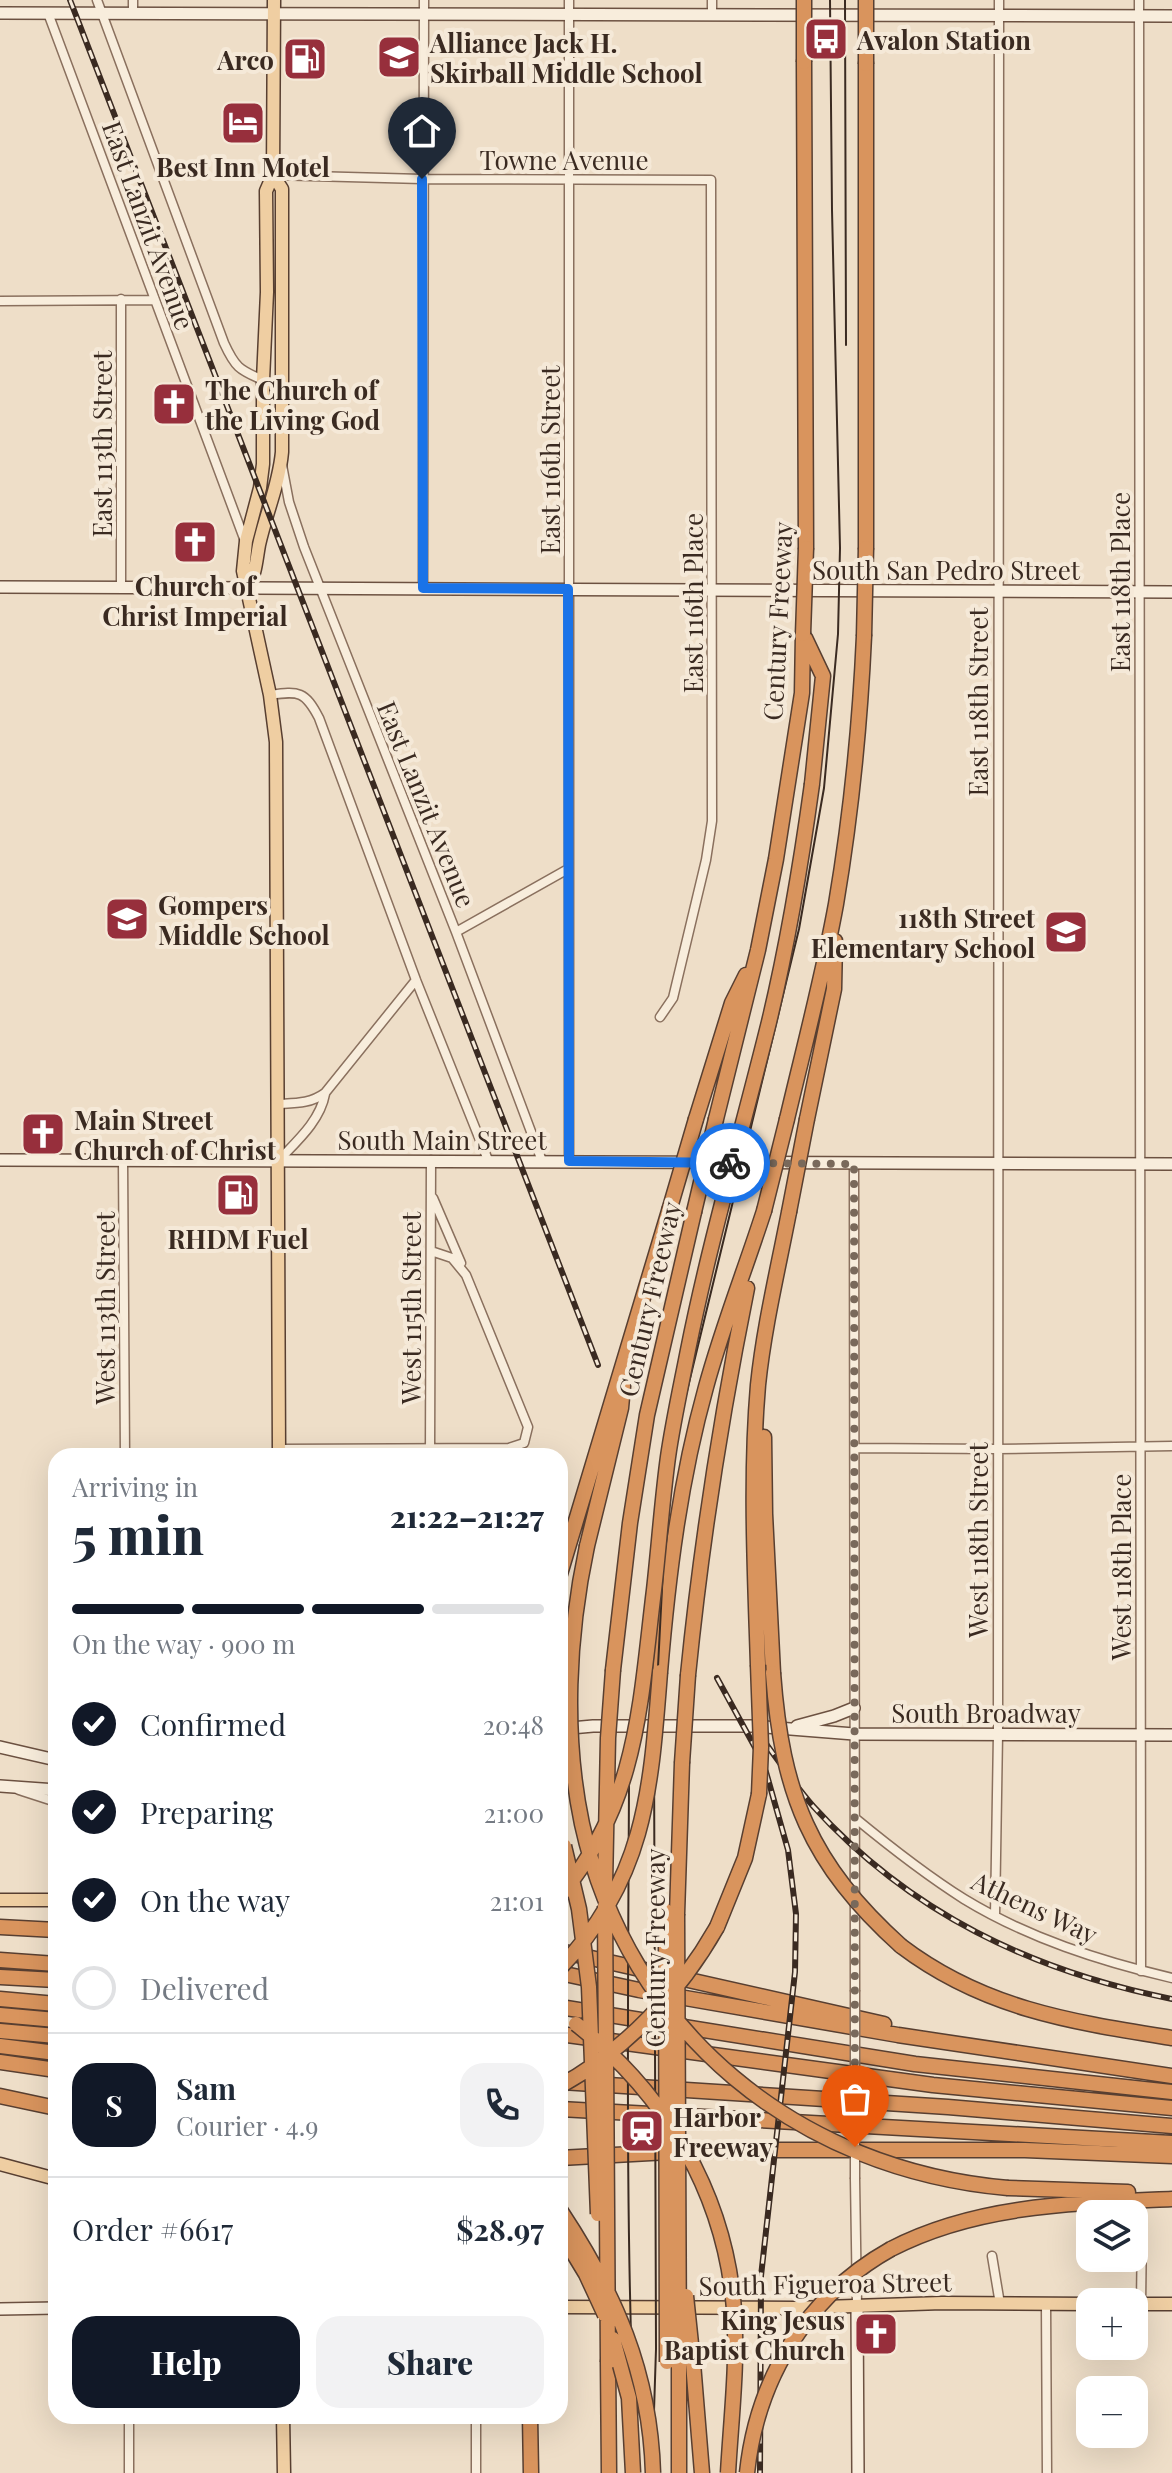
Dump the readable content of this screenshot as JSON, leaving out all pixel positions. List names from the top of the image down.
{
  "streets": {
    "highway": ["Century Freeway"],
    "main road": [
      "South San Pedro Street",
      "South Main Street",
      "South Broadway",
      "South Figueroa Street"
    ],
    "street": [
      "Towne Avenue",
      "East Lanzit Avenue",
      "East 113th Street",
      "East 116th Street",
      "East 118th Place",
      "East 116th Place",
      "East 118th Street",
      "West 113th Street",
      "West 115th Street",
      "West 118th Street",
      "West 118th Place",
      "Athens Way"
    ]
  },
  "crossings": [
    ["Towne Avenue", "East 116th Street"],
    ["Towne Avenue", "East 116th Place"],
    ["East Lanzit Avenue", "South San Pedro Street"],
    ["East Lanzit Avenue", "South Main Street"],
    ["East 113th Street", "South San Pedro Street"],
    ["East 116th Street", "South San Pedro Street"],
    ["East 116th Street", "South Main Street"],
    ["South San Pedro Street", "East 118th Place"],
    ["South San Pedro Street", "East 116th Place"],
    ["South San Pedro Street", "East 118th Street"],
    ["East 118th Place", "South Main Street"],
    ["East 118th Place", "West 118th Place"],
    ["East 118th Street", "South Main Street"],
    ["East 118th Street", "West 118th Street"],
    ["South Main Street", "West 113th Street"],
    ["South Main Street", "West 115th Street"],
    ["South Main Street", "West 118th Street"],
    ["South Main Street", "West 118th Place"],
    ["West 118th Street", "South Broadway"],
    ["West 118th Street", "Athens Way"],
    ["West 118th Place", "South Broadway"],
    ["West 118th Place", "Athens Way"]
  ],
  "places": {
    "bus stop": ["Avalon Station"],
    "school or university": ["Alliance Jack H. Skirball Middle School", "Gompers Middle School", "118th Street Elementary School"],
    "fuel station": ["Arco", "RHDM Fuel"],
    "hotel": ["Best Inn Motel"],
    "church": [
      "The Church of the Living God",
      "Church of Christ Imperial",
      "Main Street Church of Christ",
      "King Jesus Baptist Church"
    ],
    "station": ["Harbor Freeway"]
  },
  "page": {
    "heading": ["5 min", "Arriving in", "21:22–21:27"],
    "panel": [
      "Sam",
      "Courier · 4.9",
      "Order #6617",
      "$28.97"
    ],
    "bar": "On the way · 900 m",
    "list": [
      ["Confirmed", "20:48"],
      ["Preparing", "21:00"],
      ["On the way", "21:01"],
      "Delivered"
    ],
    "round": "S",
    "map_buttons": ["+", "−"],
    "buttons": ["Help", "Share"]
  }
}
